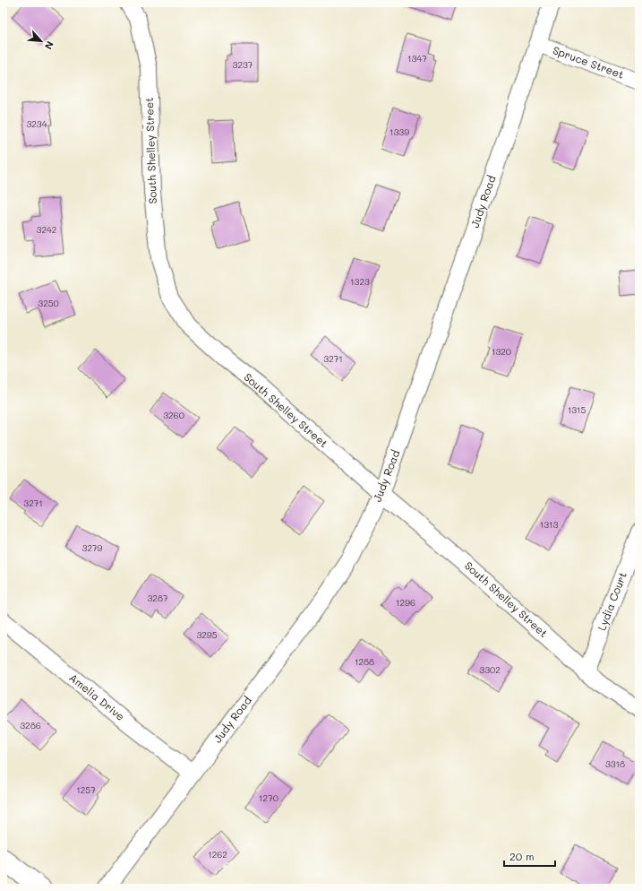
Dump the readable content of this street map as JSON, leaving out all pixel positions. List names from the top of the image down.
{
  "streets": {
    "street": [
      "Spruce Street",
      "South Shelley Street",
      "Judy Road",
      "Lydia Court",
      "Amelia Drive"
    ]
  },
  "crossings": [
    ["Spruce Street", "Judy Road"],
    ["South Shelley Street", "Judy Road"],
    ["South Shelley Street", "Lydia Court"],
    ["Judy Road", "Amelia Drive"]
  ],
  "house_numbers": [
    "1347",
    "3237",
    "3234",
    "1339",
    "3242",
    "1323",
    "3250",
    "1320",
    "3271",
    "1315",
    "3260",
    "3271",
    "1313",
    "3279",
    "3287",
    "1296",
    "3295",
    "1288",
    "3302",
    "3286",
    "3318",
    "1257",
    "1270",
    "1262"
  ],
  "scale_bar": "20 m",
  "north": "bottom right"
}
